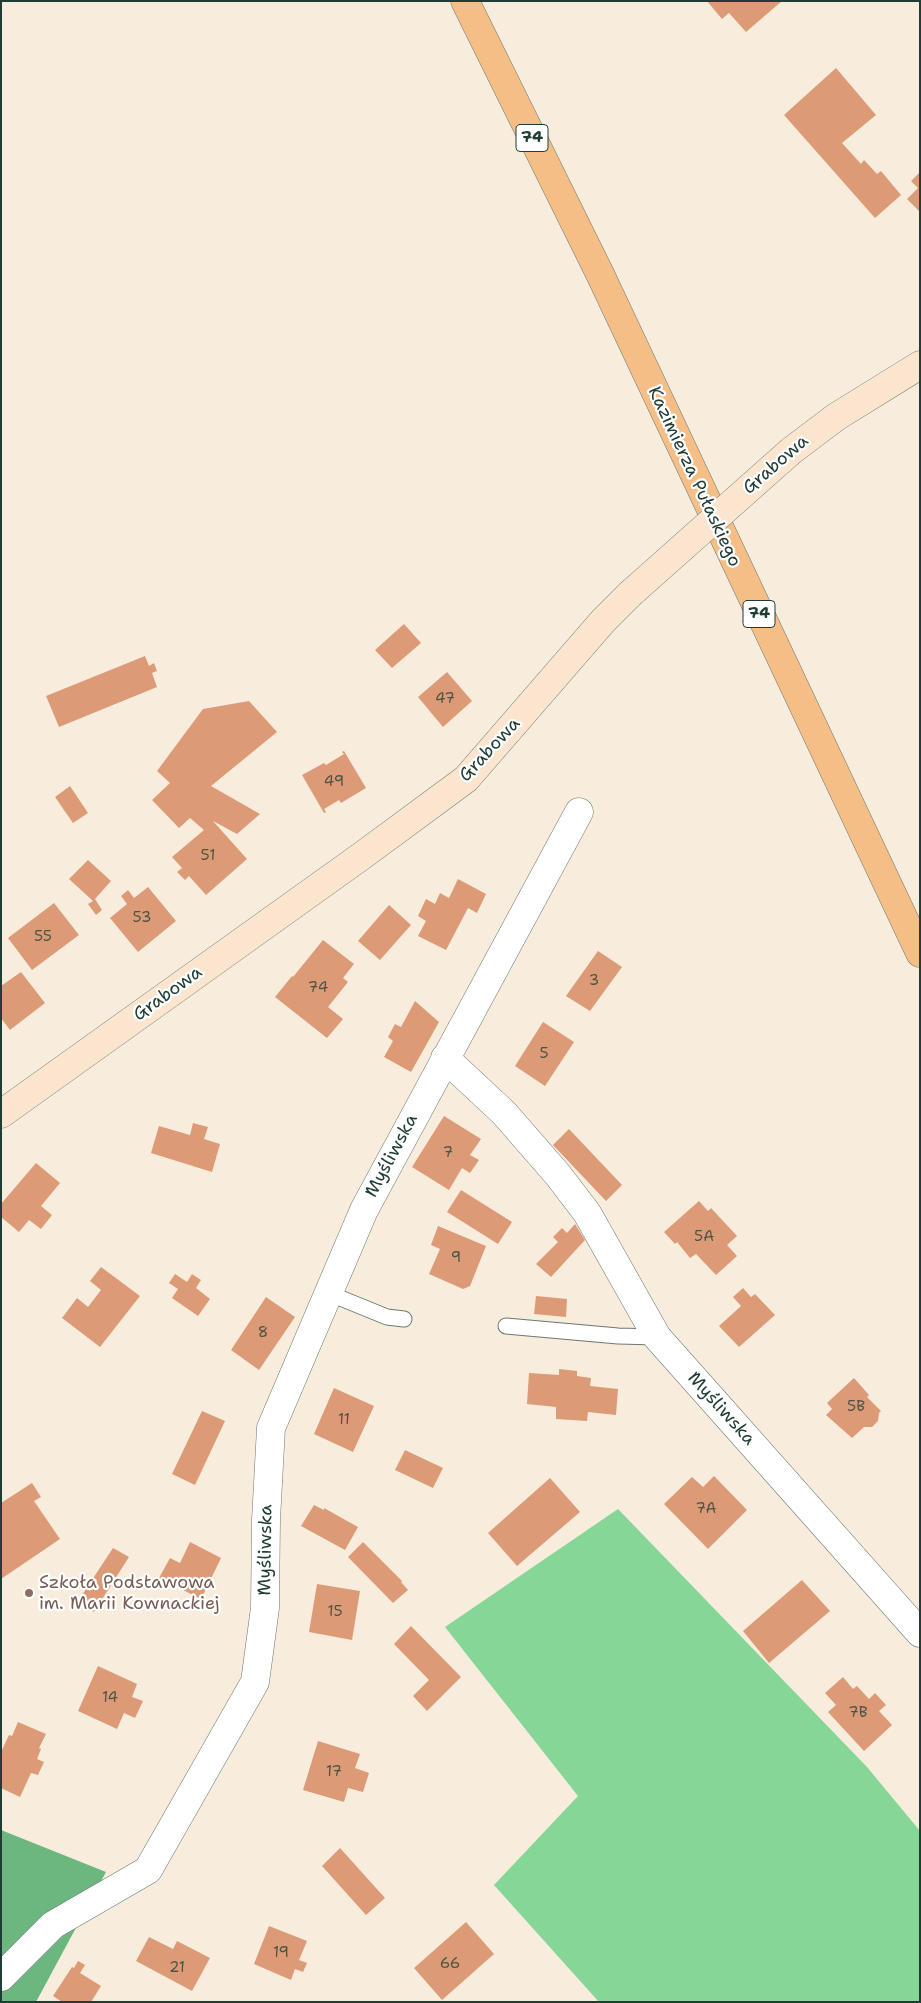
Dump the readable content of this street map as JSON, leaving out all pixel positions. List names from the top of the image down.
{
  "streets": {
    "main road": ["74", "Kazimierza Pułaskiego"],
    "street": ["Grabowa", "Myśliwska"]
  },
  "places": ["Szkoła Podstawowa im. Marii Kownackiej"],
  "house_numbers": [
    "47",
    "49",
    "51",
    "53",
    "55",
    "3",
    "74",
    "5",
    "7",
    "5A",
    "9",
    "8",
    "5B",
    "11",
    "7A",
    "15",
    "14",
    "7B",
    "17",
    "19",
    "66",
    "21"
  ]
}
